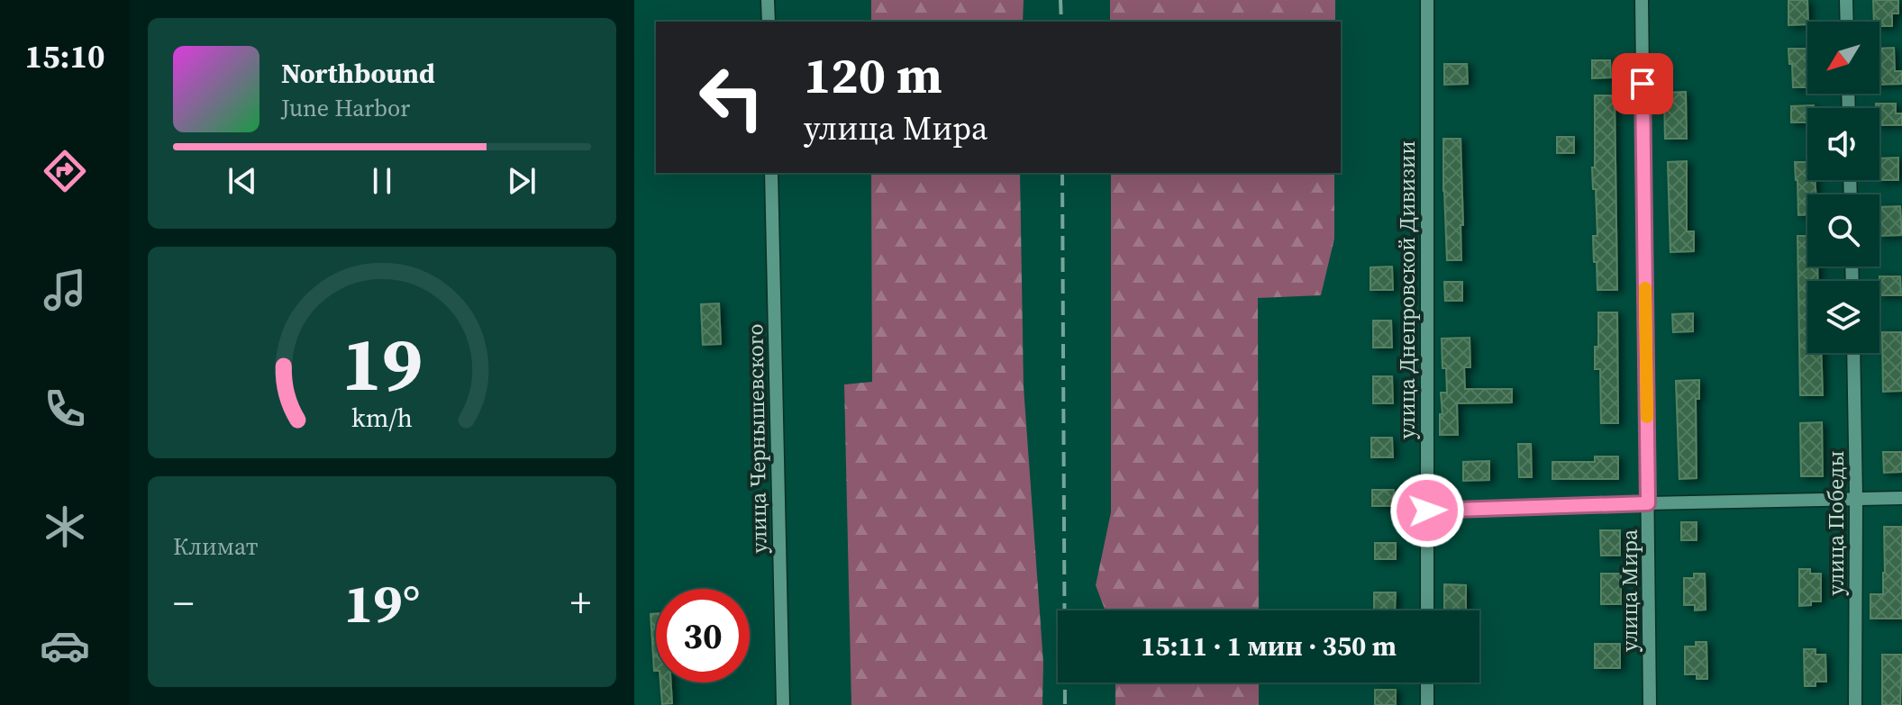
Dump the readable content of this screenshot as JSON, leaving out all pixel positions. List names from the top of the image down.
{
  "streets": {
    "street": [
      "улица Днепровской Дивизии",
      "улица Чернышевского",
      "улица Победы",
      "улица Мира"
    ]
  },
  "north": "bottom left",
  "page": {
    "tabs": "15:10",
    "turn": ["120 m", "улица Мира"],
    "song": ["Northbound", "June Harbor"],
    "tile": "Климат",
    "heat": ["−", "19°", "+"],
    "limit": "30",
    "trip": "15:11 · 1 мин · 350 m",
    "gauge": ["19", "km/h"]
  }
}
